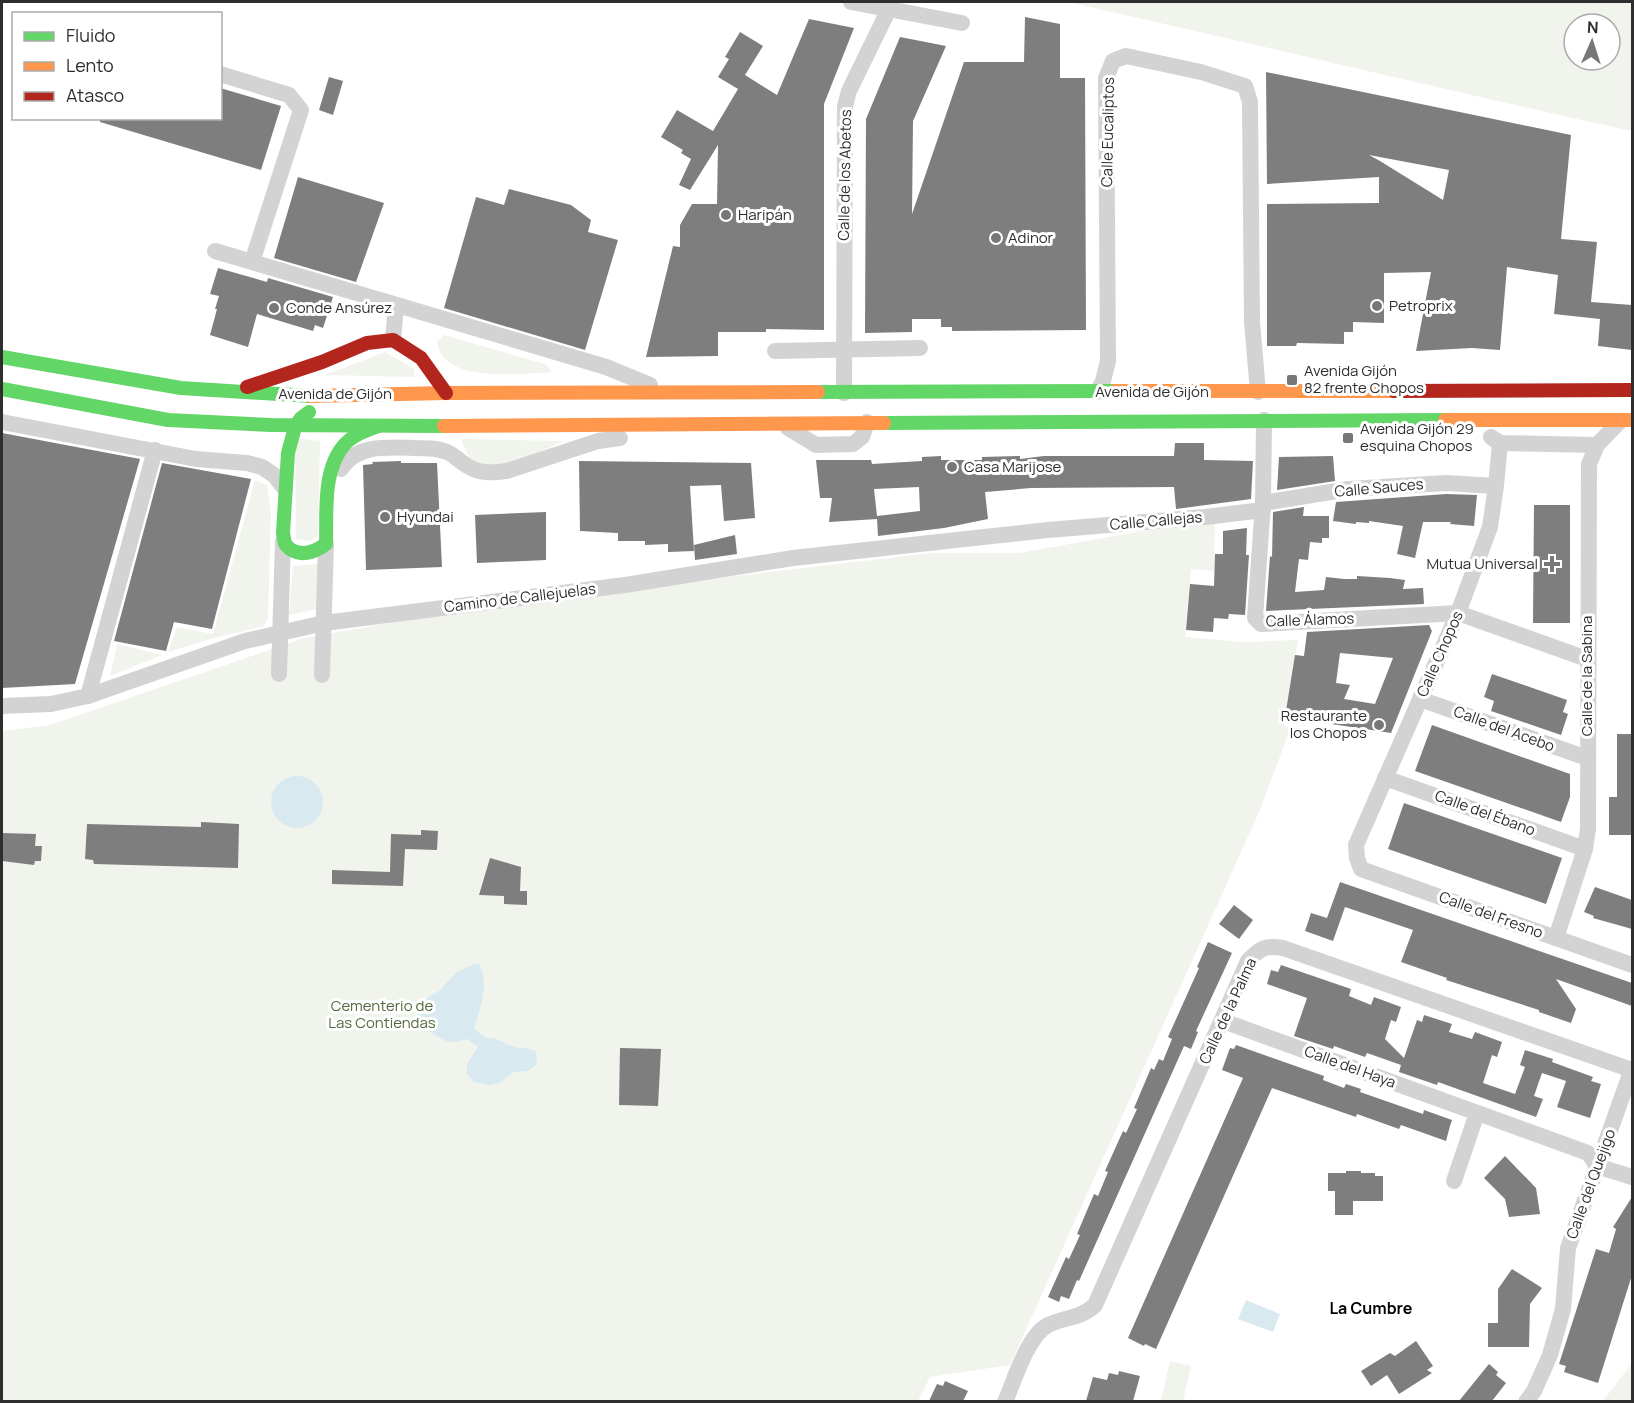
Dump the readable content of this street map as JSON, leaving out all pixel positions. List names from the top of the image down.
{
  "streets": {
    "highway": ["Avenida de Gijón"],
    "street": [
      "Calle Eucaliptos",
      "Calle de los Abetos",
      "Calle Sauces",
      "Calle Callejas",
      "Camino de Callejuelas",
      "Calle Álamos",
      "Calle Chopos",
      "Calle de la Sabina",
      "Calle del Acebo",
      "Calle del Ébano",
      "Calle del Fresno",
      "Calle de la Palma",
      "Calle del Haya",
      "Calle del Quejigo"
    ]
  },
  "crossings": [
    ["Calle Eucaliptos", "Avenida de Gijón"],
    ["Calle de los Abetos", "Avenida de Gijón"],
    ["Avenida de Gijón", "Calle Álamos"],
    ["Avenida de Gijón", "Calle Chopos"],
    ["Avenida de Gijón", "Calle de la Sabina"],
    ["Calle Sauces", "Calle Callejas"],
    ["Calle Sauces", "Calle Álamos"],
    ["Calle Sauces", "Calle Chopos"],
    ["Calle Callejas", "Camino de Callejuelas"],
    ["Calle Callejas", "Calle Álamos"],
    ["Calle Álamos", "Calle Chopos"],
    ["Calle Chopos", "Calle del Acebo"],
    ["Calle Chopos", "Calle del Ébano"],
    ["Calle Chopos", "Calle del Fresno"],
    ["Calle de la Sabina", "Calle del Acebo"],
    ["Calle de la Sabina", "Calle del Ébano"],
    ["Calle de la Sabina", "Calle del Fresno"],
    ["Calle de la Palma", "Calle del Haya"],
    ["Calle de la Palma", "Calle del Quejigo"],
    ["Calle del Haya", "Calle del Quejigo"]
  ],
  "districts": ["La Cumbre"],
  "parks": ["Cementerio de Las Contiendas"],
  "places": {
    "other": [
      "Haripán",
      "Adinor",
      "Petroprix",
      "Conde Ansúrez",
      "Casa Marijose",
      "Hyundai",
      "Restaurante los Chopos"
    ],
    "transit": ["Avenida Gijón 82 frente Chopos", "Avenida Gijón 29 esquina Chopos"],
    "health": ["Mutua Universal"]
  },
  "legend": ["Fluido", "Lento", "Atasco"],
  "north": "top"
}
